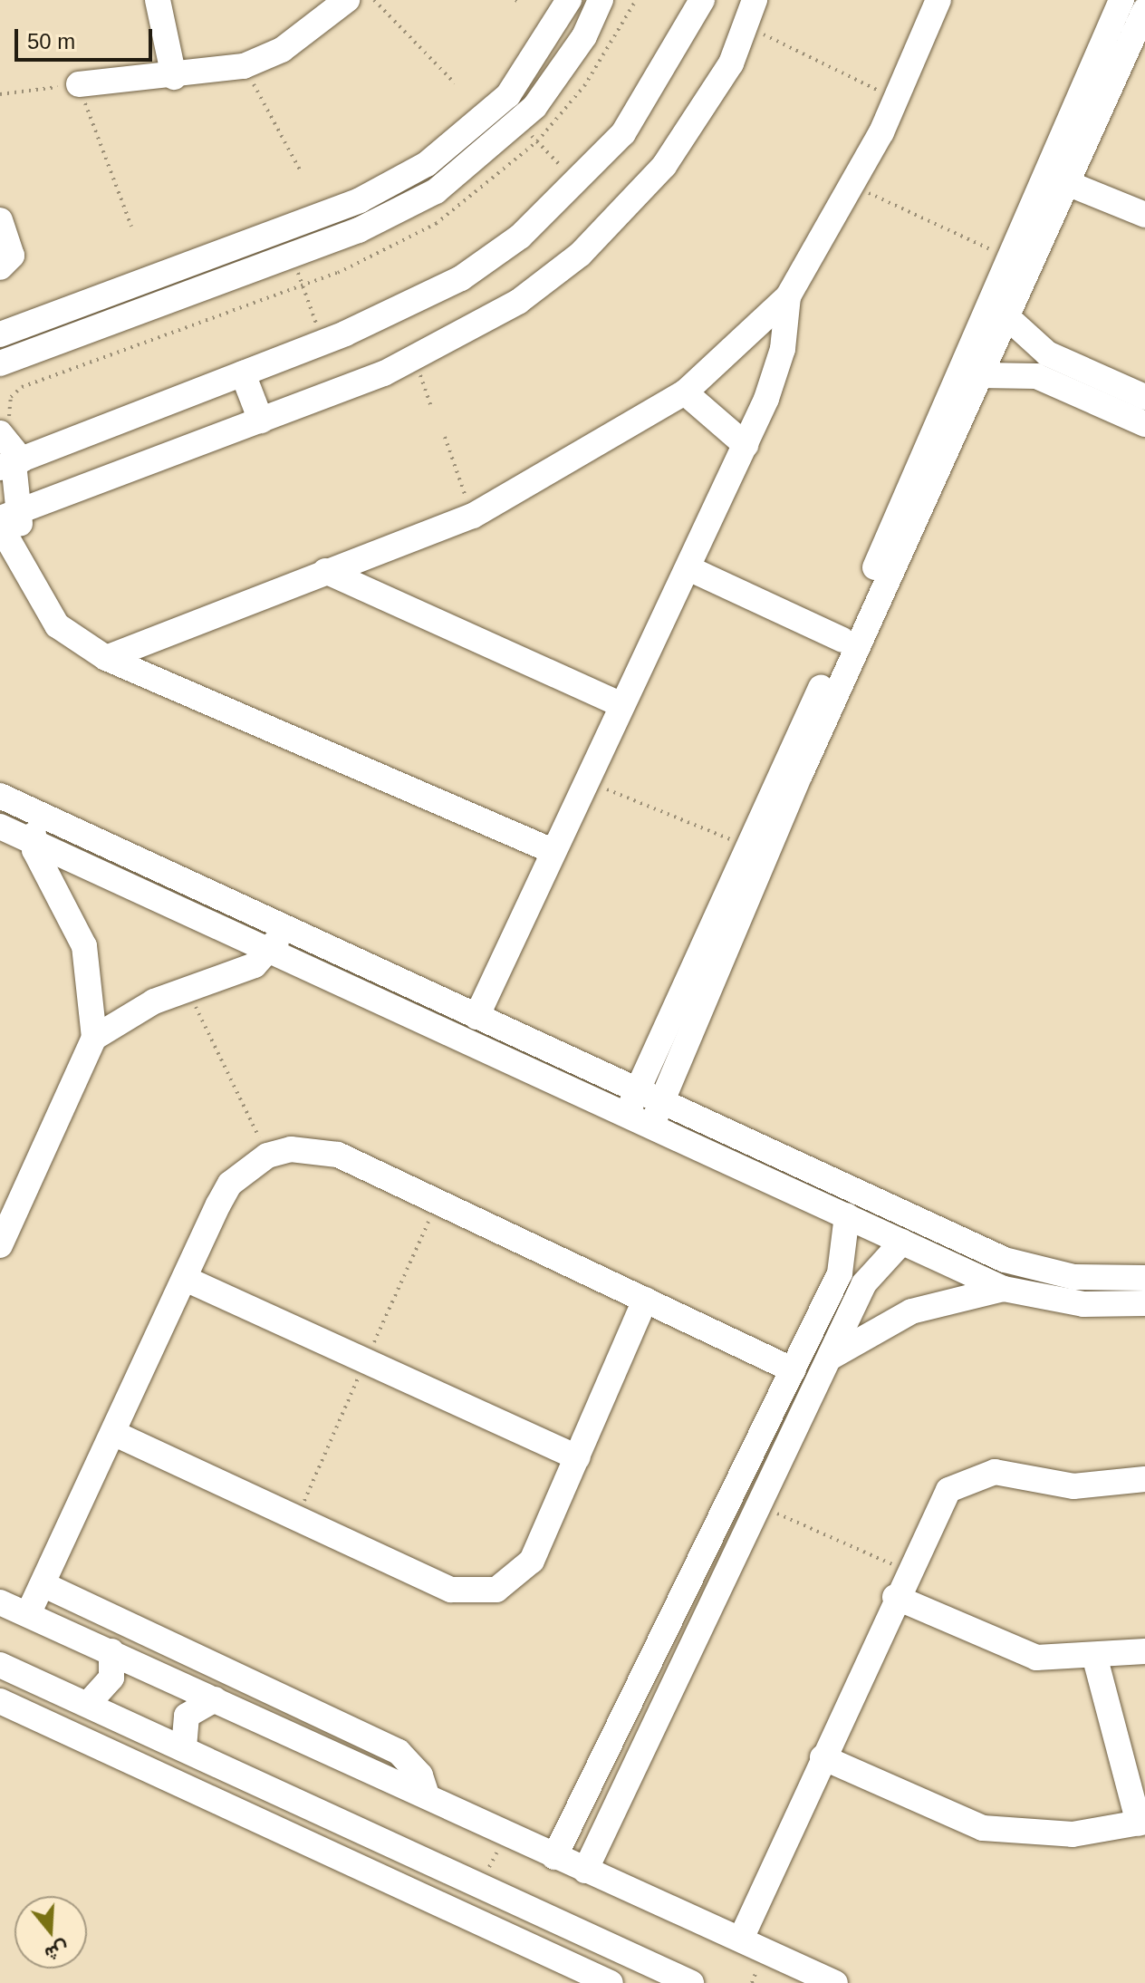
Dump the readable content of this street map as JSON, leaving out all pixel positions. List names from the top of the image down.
{
  "scale_bar": "50 m",
  "north": "bottom"
}
